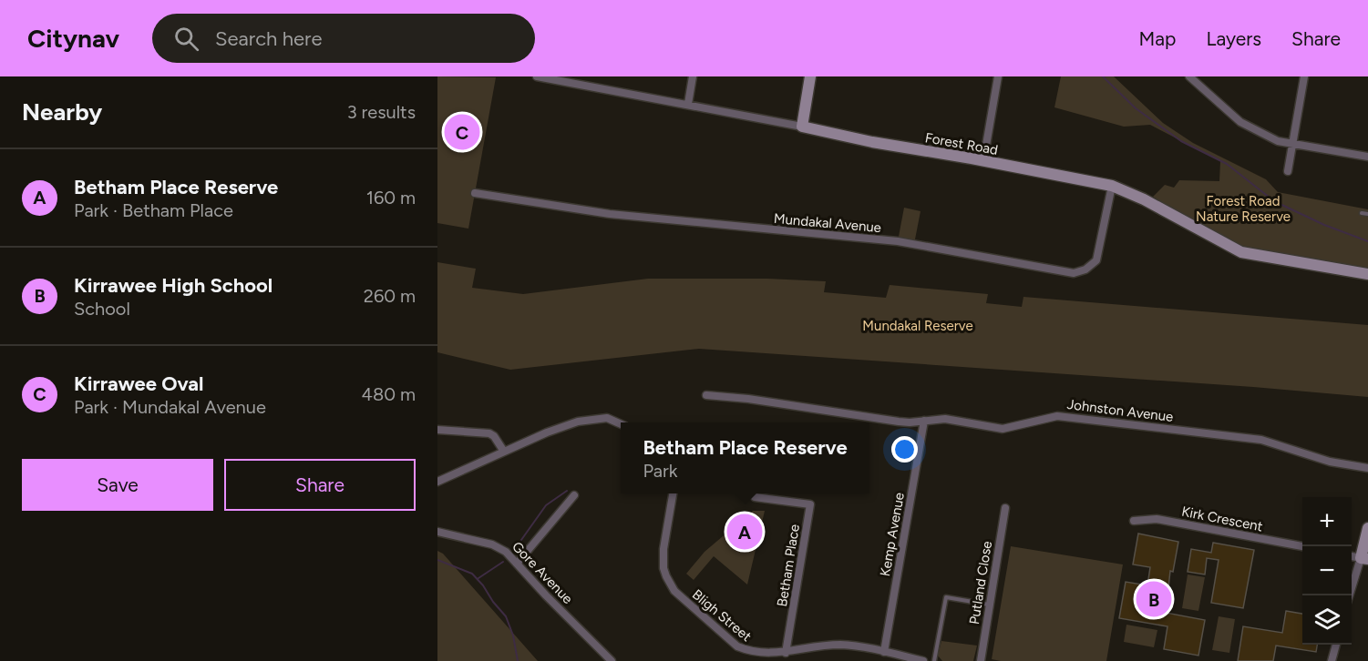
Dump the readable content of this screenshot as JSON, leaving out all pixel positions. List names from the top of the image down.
{
  "streets": {
    "street": [
      "Forest Road",
      "Mundakal Avenue",
      "Johnston Avenue",
      "Kirk Crescent",
      "Kemp Avenue",
      "Betham Place",
      "Gore Avenue",
      "Putland Close",
      "Bligh Street"
    ]
  },
  "crossings": [
    ["Forest Road", "Mundakal Avenue"],
    ["Johnston Avenue", "Kemp Avenue"],
    ["Kemp Avenue", "Bligh Street"],
    ["Betham Place", "Bligh Street"]
  ],
  "parks": ["Forest Road Nature Reserve", "Mundakal Reserve"],
  "page": {
    "header": "Citynav",
    "search": "Search here",
    "nav": ["Map", "Layers", "Share"],
    "heading": ["Nearby", "3 results"],
    "pins": ["C", "A", "B"],
    "list": [
      {
        "mark": "A",
        "name": "Betham Place Reserve",
        "note": "Park · Betham Place",
        "value": "160 m"
      },
      {
        "mark": "B",
        "name": "Kirrawee High School",
        "note": "School",
        "value": "260 m"
      },
      {
        "mark": "C",
        "name": "Kirrawee Oval",
        "note": "Park · Mundakal Avenue",
        "value": "480 m"
      }
    ],
    "popup": ["Betham Place Reserve", "Park"],
    "buttons": ["Save", "Share"],
    "map_buttons": ["+", "−"]
  }
}
